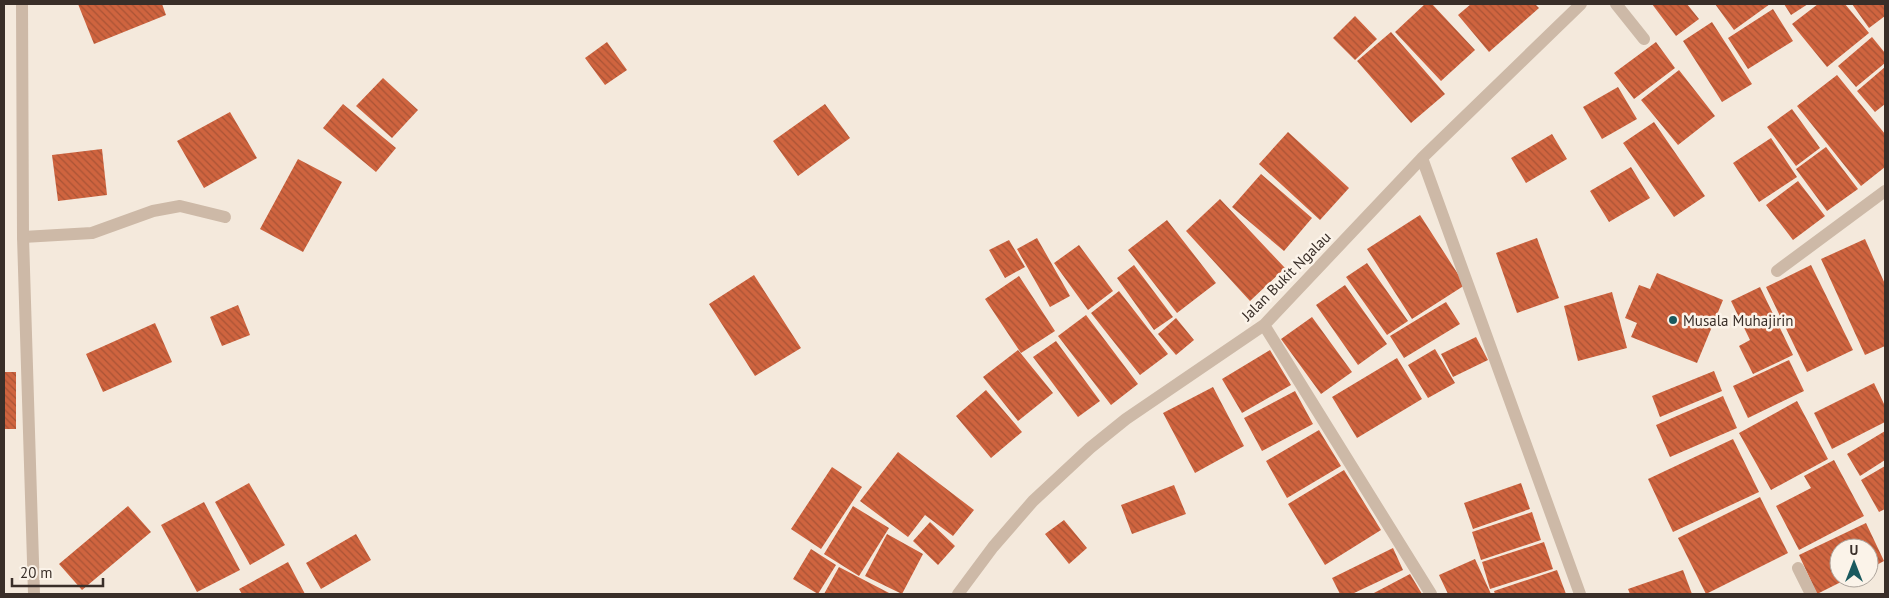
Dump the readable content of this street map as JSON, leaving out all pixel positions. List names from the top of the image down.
{
  "streets": {
    "street": ["Jalan Bukit Ngalau"]
  },
  "places": ["Musala Muhajirin"],
  "scale_bar": "20 m",
  "north": "top"
}
